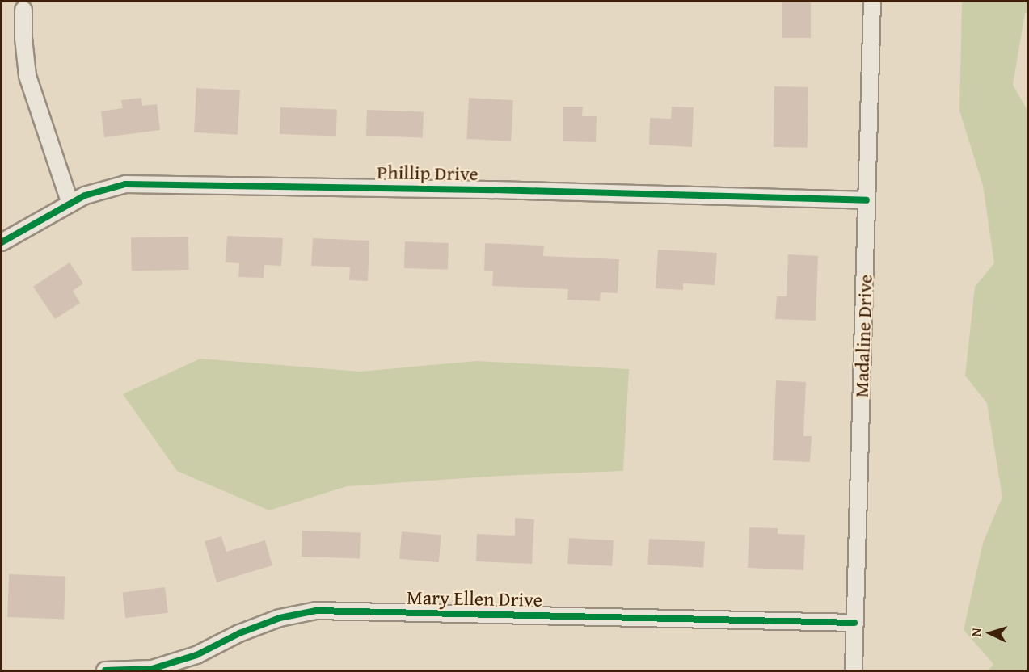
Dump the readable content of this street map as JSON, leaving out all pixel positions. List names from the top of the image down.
{
  "streets": {
    "street": ["Phillip Drive", "Madaline Drive", "Mary Ellen Drive"]
  },
  "crossings": [
    ["Phillip Drive", "Madaline Drive"],
    ["Madaline Drive", "Mary Ellen Drive"]
  ],
  "north": "left"
}
